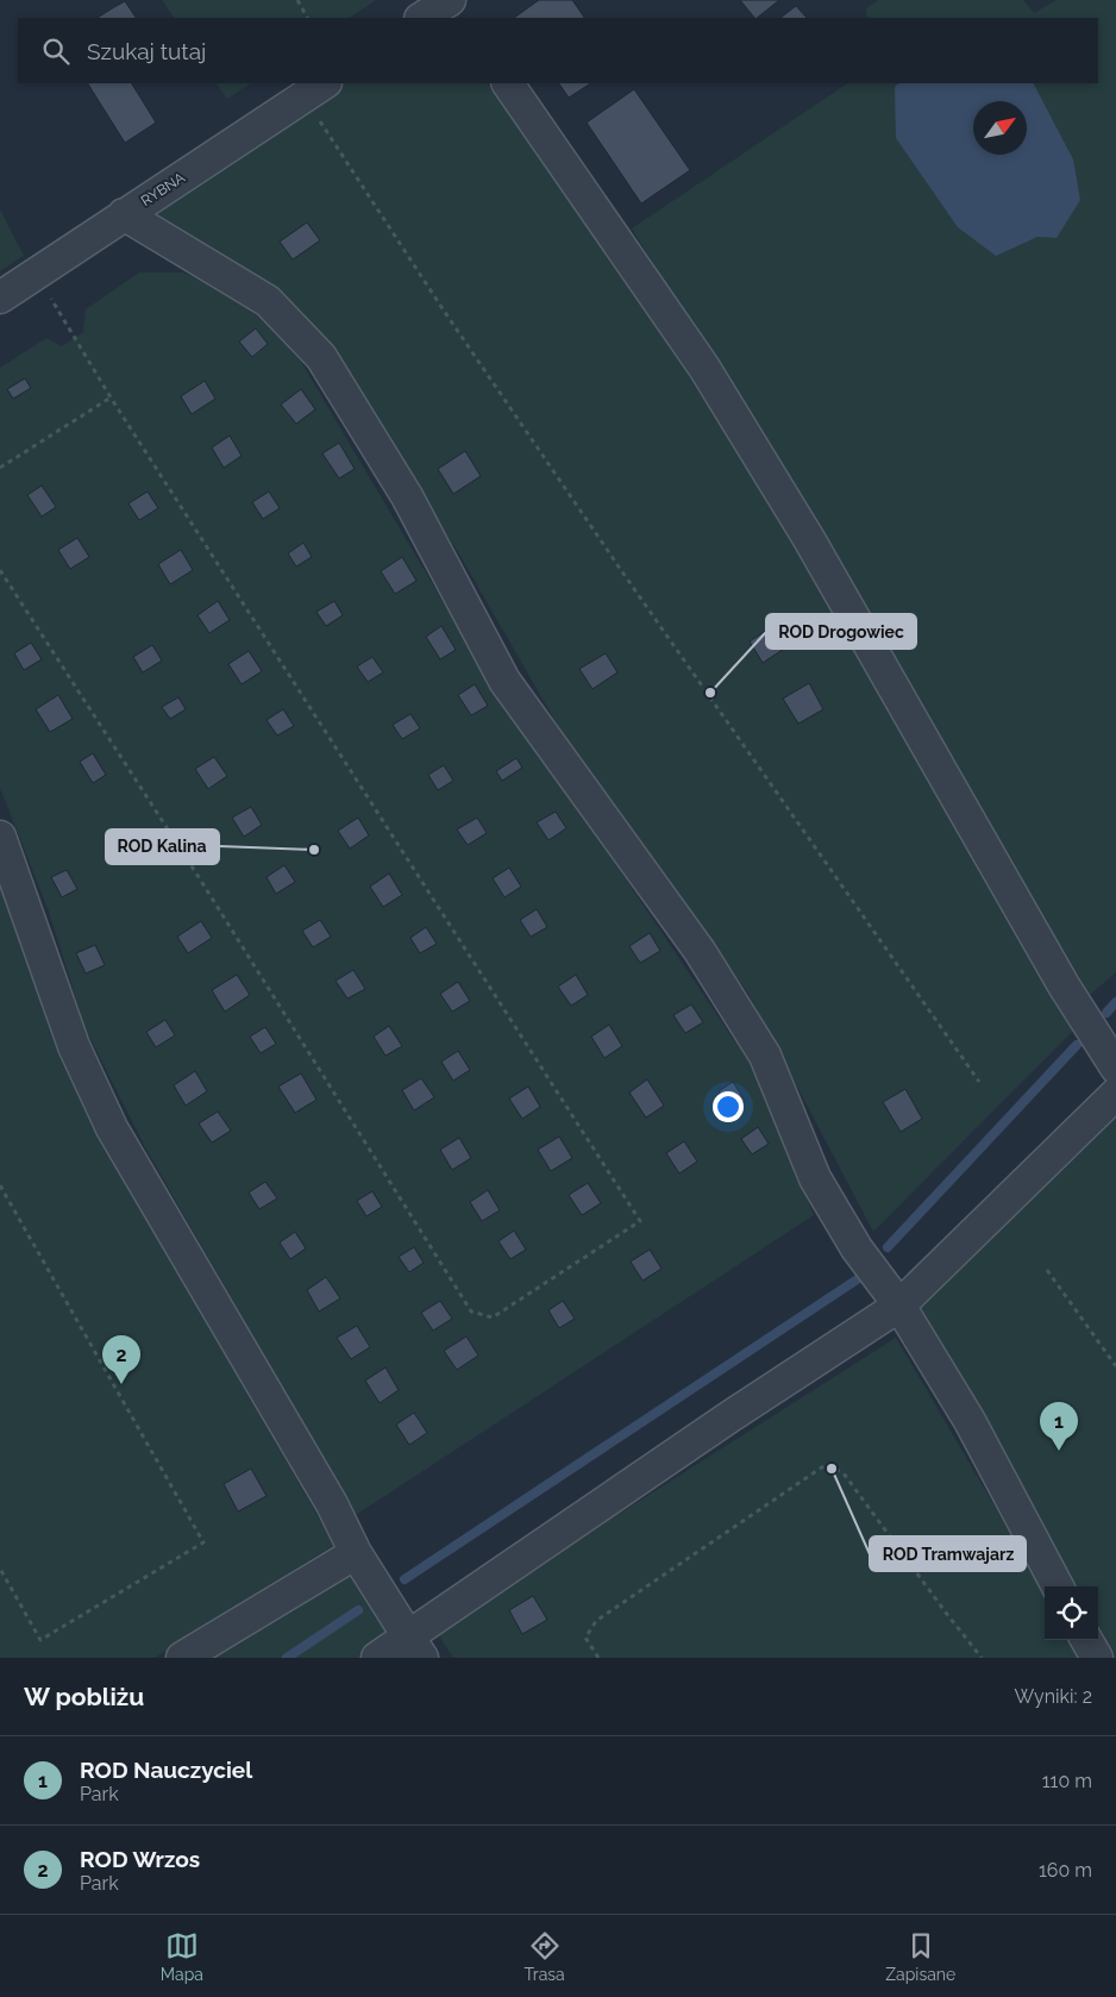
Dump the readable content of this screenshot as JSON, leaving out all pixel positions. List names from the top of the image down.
{
  "streets": {
    "street": ["RYBNA"]
  },
  "places": ["ROD Drogowiec", "ROD Kalina", "ROD Tramwajarz"],
  "north": "top right",
  "page": {
    "search": "Szukaj tutaj",
    "pins": ["2", "1"],
    "heading": ["W pobliżu", "Wyniki: 2"],
    "list": [
      {
        "mark": "1",
        "name": "ROD Nauczyciel",
        "note": "Park",
        "value": "110 m"
      },
      {
        "mark": "2",
        "name": "ROD Wrzos",
        "note": "Park",
        "value": "160 m"
      }
    ],
    "nav": ["Mapa", "Trasa", "Zapisane"]
  }
}
